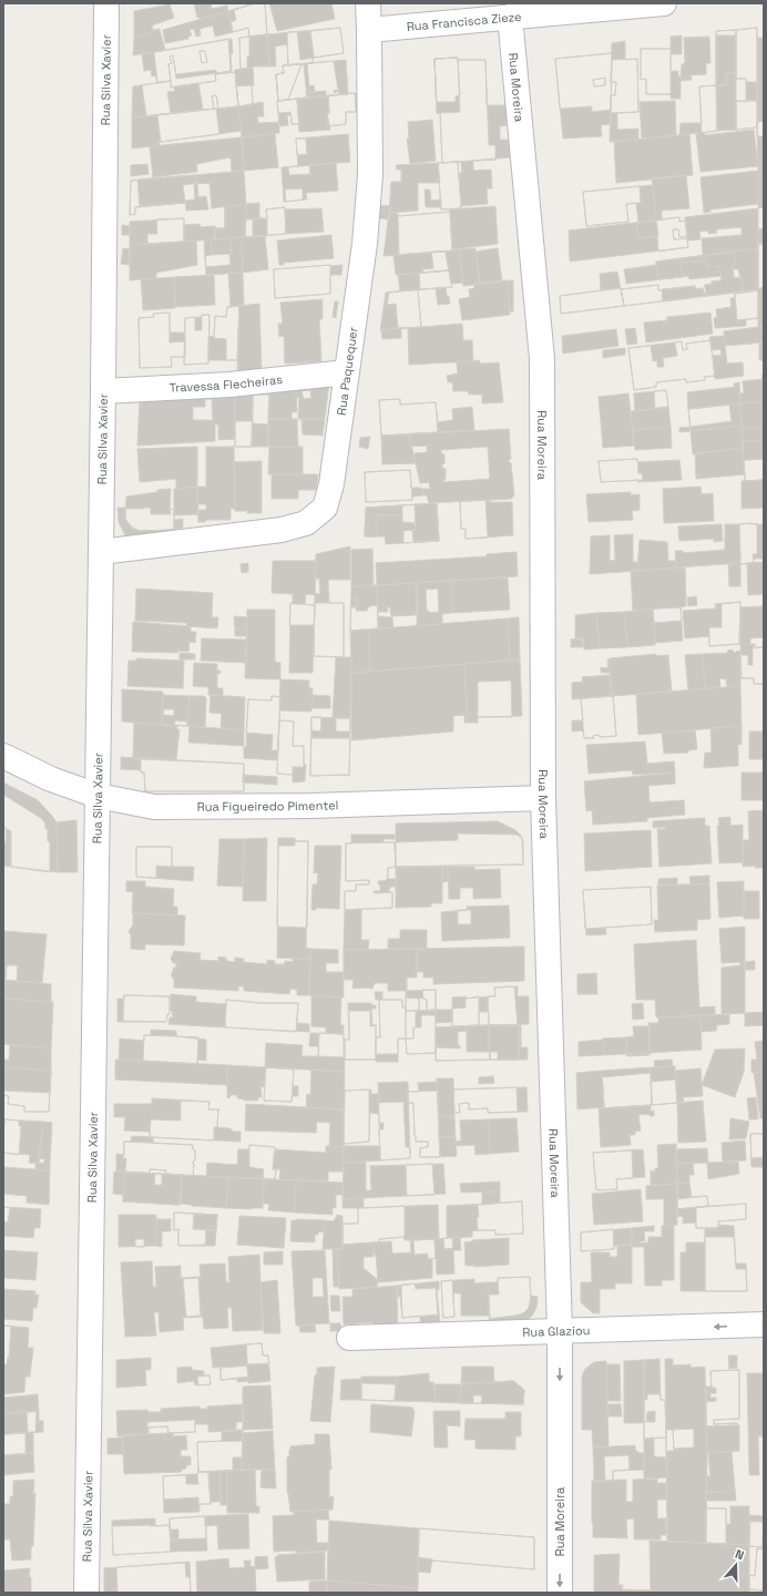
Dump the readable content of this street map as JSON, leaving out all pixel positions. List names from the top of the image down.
{
  "streets": {
    "street": [
      "Rua Francisca Zieze",
      "Rua Silva Xavier",
      "Rua Moreira",
      "Rua Paquequer",
      "Travessa Flecheiras",
      "Rua Figueiredo Pimentel",
      "Rua Glaziou"
    ]
  },
  "crossings": [
    ["Rua Francisca Zieze", "Rua Moreira"],
    ["Rua Francisca Zieze", "Rua Paquequer"],
    ["Rua Silva Xavier", "Rua Paquequer"],
    ["Rua Silva Xavier", "Travessa Flecheiras"],
    ["Rua Silva Xavier", "Rua Figueiredo Pimentel"],
    ["Rua Moreira", "Rua Figueiredo Pimentel"],
    ["Rua Moreira", "Rua Glaziou"],
    ["Rua Paquequer", "Travessa Flecheiras"]
  ],
  "one_way": ["Rua Glaziou"],
  "north": "top"
}
